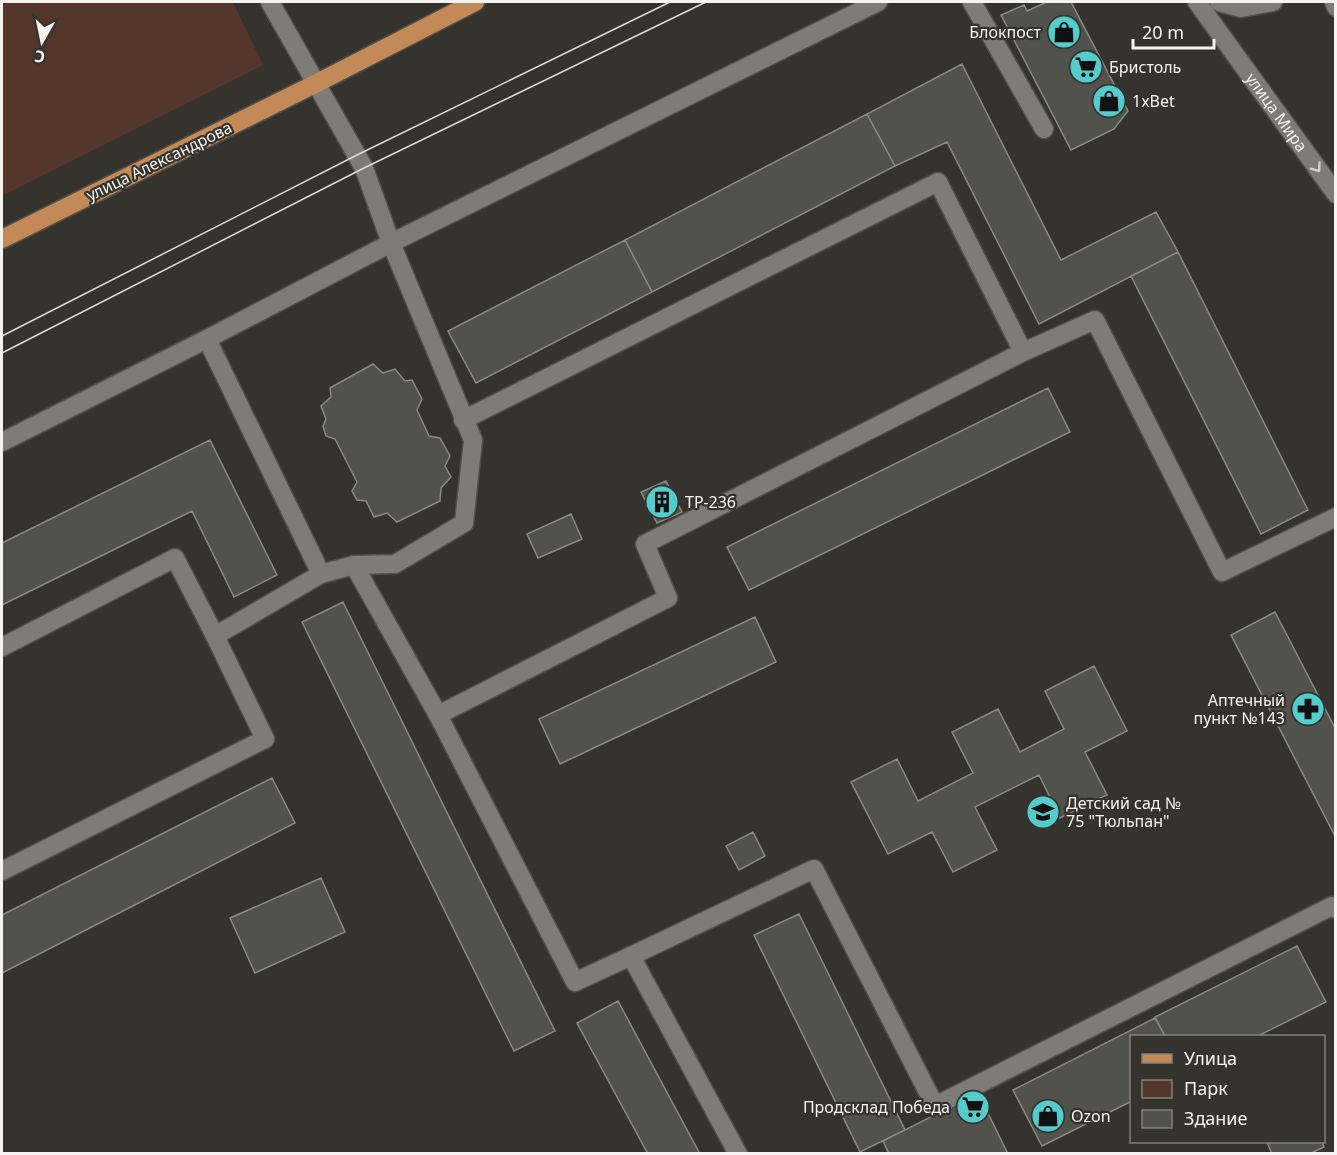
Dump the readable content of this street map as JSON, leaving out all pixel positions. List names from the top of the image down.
{
  "streets": {
    "main road": ["улица Александрова"],
    "street": ["улица Мира"]
  },
  "one_way": ["улица Мира"],
  "places": {
    "shop": ["Блокпост", "1xBet", "Ozon"],
    "supermarket": ["Бристоль", "Продсклад Победа"],
    "building": ["ТР-236"],
    "pharmacy": ["Аптечный пункт №143"],
    "school or university": ["Детский сад № 75 \"Тюльпан\""]
  },
  "legend": ["Улица", "Парк", "Здание"],
  "scale_bar": "20 m",
  "north": "bottom"
}
